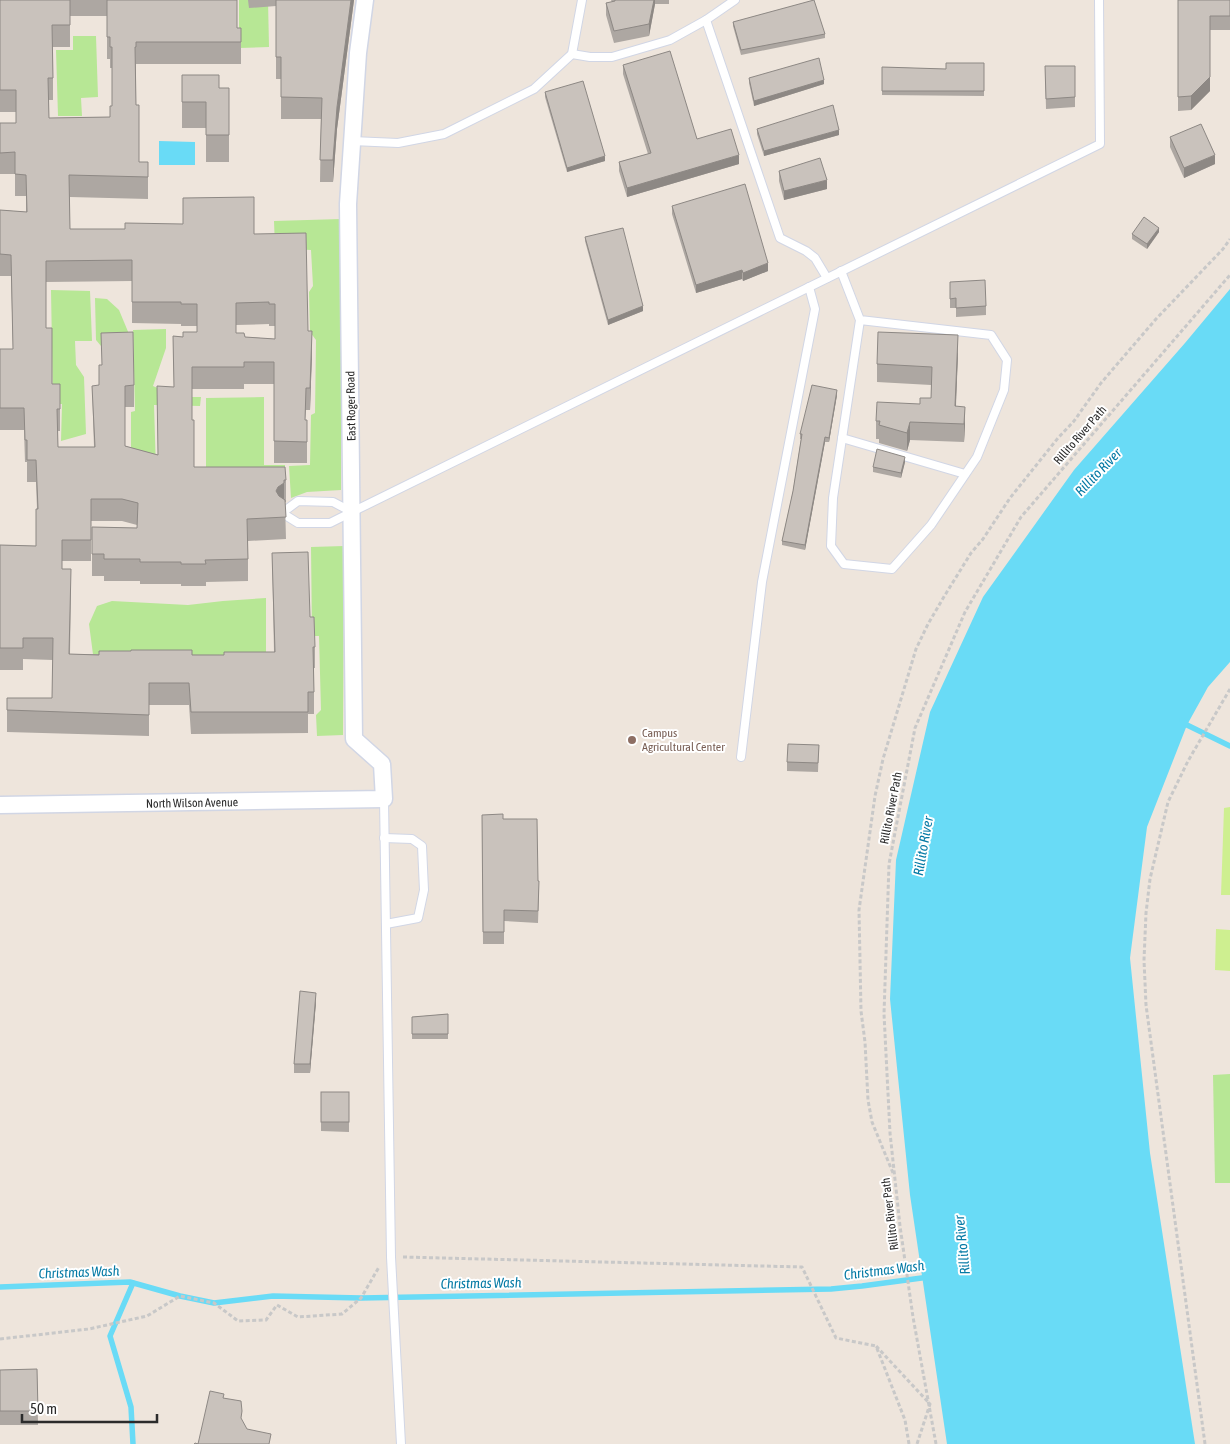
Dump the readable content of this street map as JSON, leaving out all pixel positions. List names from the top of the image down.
{
  "streets": {
    "street": ["East Roger Road", "North Wilson Avenue"],
    "path": ["Rillito River Path"]
  },
  "crossings": [
    ["East Roger Road", "North Wilson Avenue"]
  ],
  "water": ["Rillito River", "Christmas Wash"],
  "places": ["Campus Agricultural Center"],
  "scale_bar": "50 m"
}
